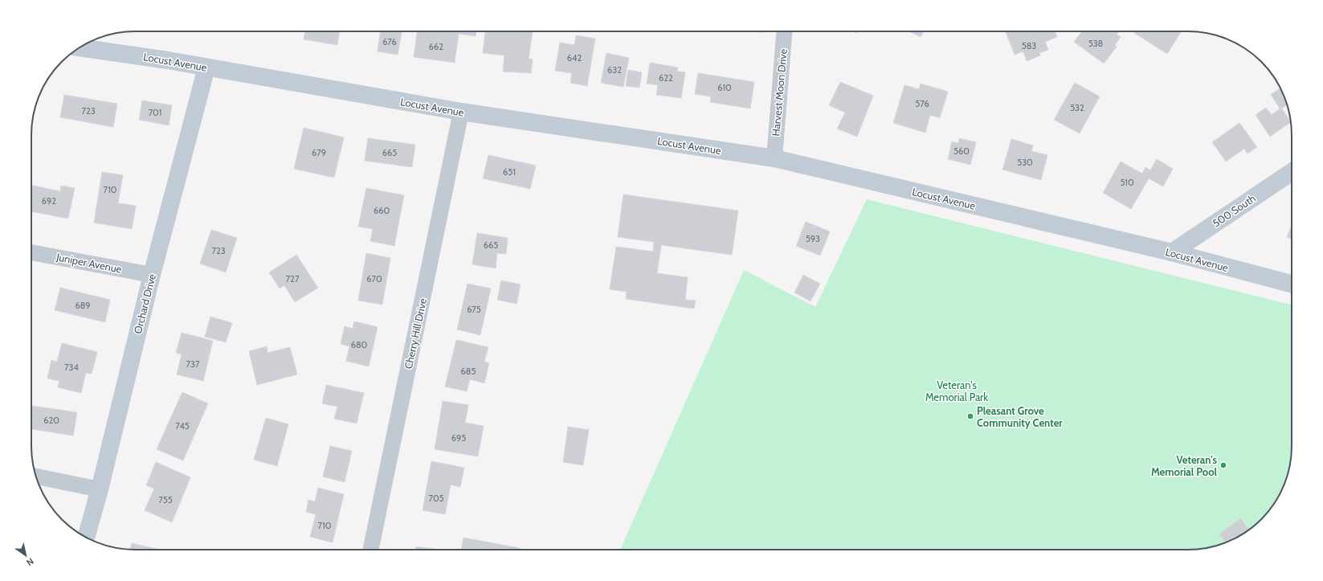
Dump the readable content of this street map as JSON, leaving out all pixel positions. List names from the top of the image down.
{
  "streets": {
    "street": [
      "Locust Avenue",
      "Harvest Moon Drive",
      "500 South",
      "Juniper Avenue",
      "Orchard Drive",
      "Cherry Hill Drive"
    ]
  },
  "crossings": [
    ["Locust Avenue", "Harvest Moon Drive"],
    ["Locust Avenue", "500 South"],
    ["Locust Avenue", "Orchard Drive"],
    ["Locust Avenue", "Cherry Hill Drive"],
    ["Juniper Avenue", "Orchard Drive"]
  ],
  "parks": ["Veteran's Memorial Park"],
  "places": ["Pleasant Grove Community Center", "Veteran's Memorial Pool"],
  "house_numbers": [
    "676",
    "538",
    "583",
    "662",
    "642",
    "632",
    "622",
    "610",
    "576",
    "532",
    "723",
    "701",
    "560",
    "679",
    "665",
    "530",
    "651",
    "510",
    "710",
    "692",
    "660",
    "593",
    "665",
    "723",
    "727",
    "670",
    "689",
    "675",
    "680",
    "737",
    "734",
    "685",
    "620",
    "745",
    "695",
    "705",
    "755",
    "710"
  ],
  "north": "bottom right"
}
